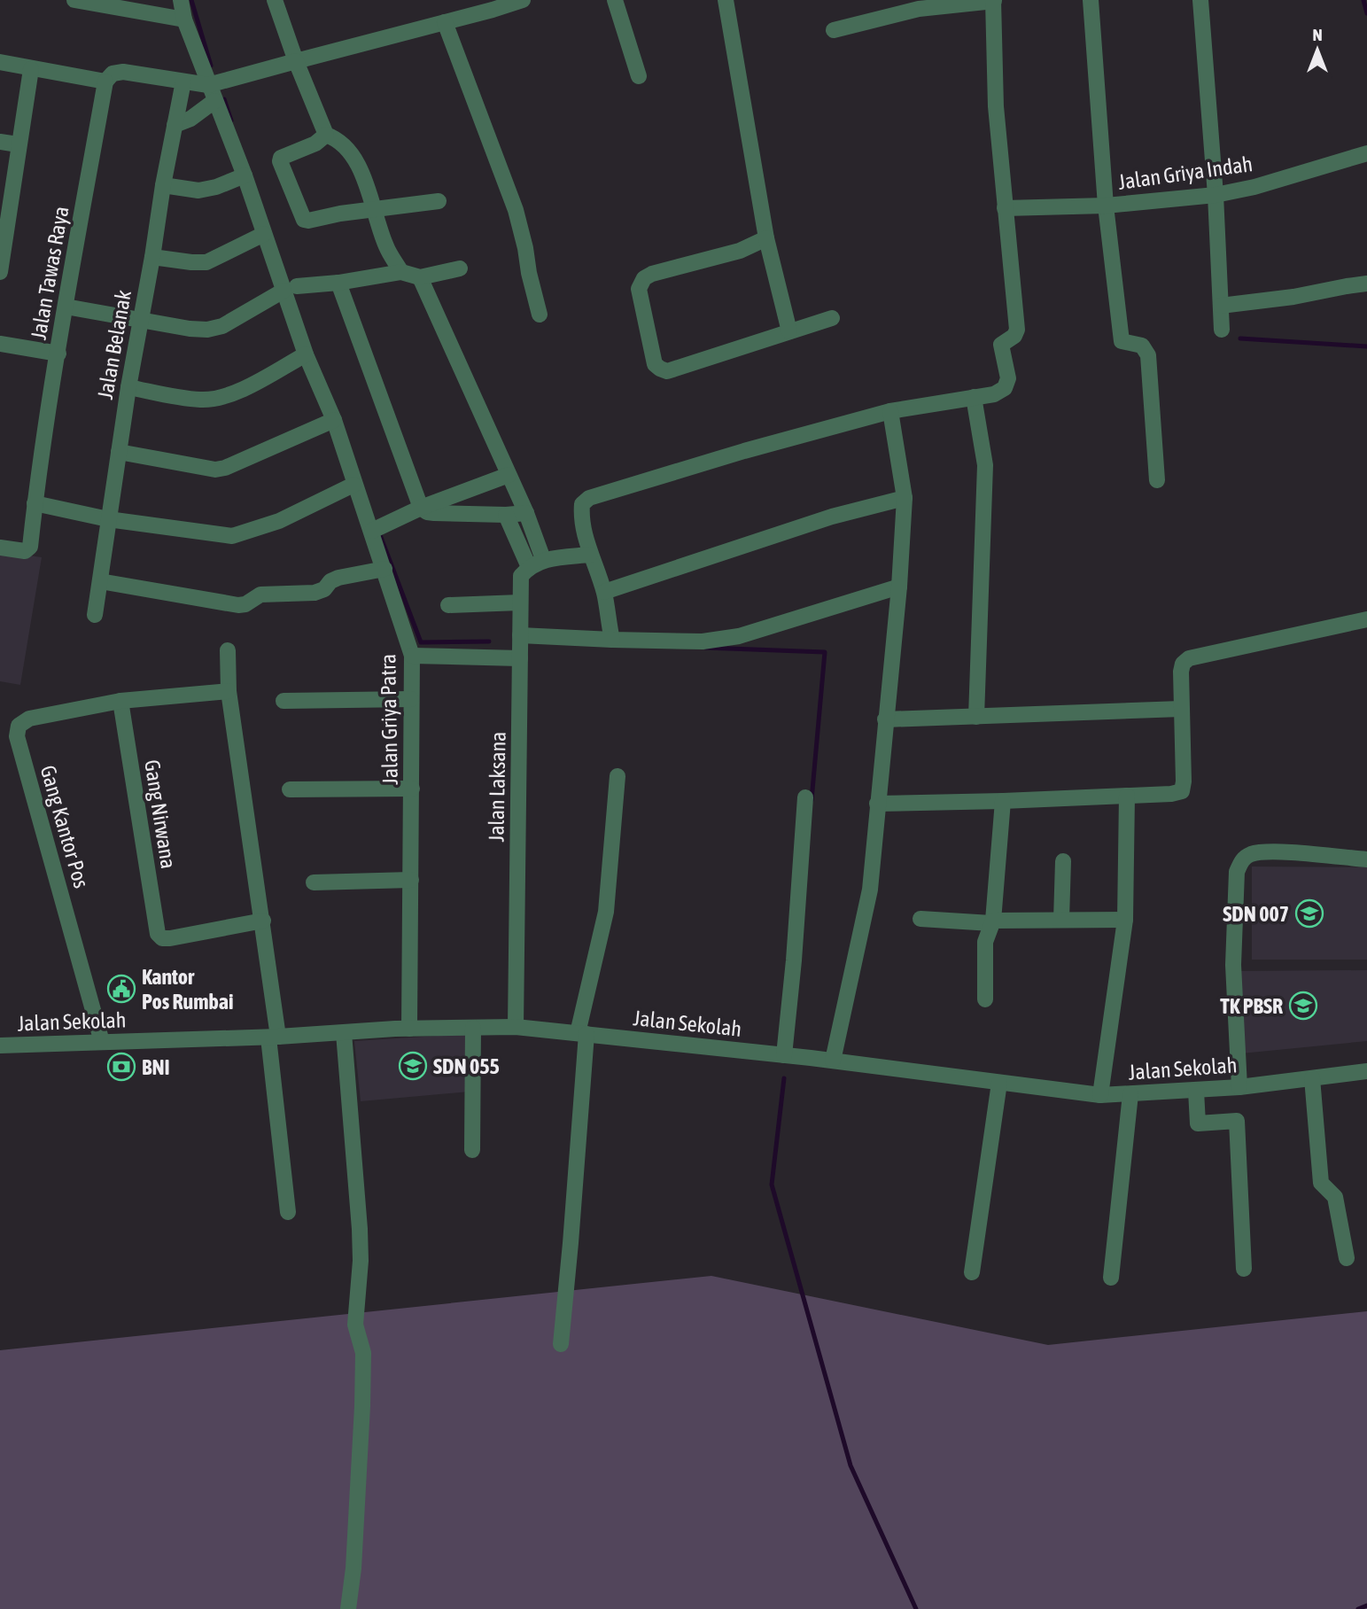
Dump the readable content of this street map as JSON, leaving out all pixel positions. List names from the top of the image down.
{
  "streets": {
    "street": [
      "Jalan Griya Indah",
      "Jalan Tawas Raya",
      "Jalan Belanak",
      "Jalan Griya Patra",
      "Jalan Laksana",
      "Gang Nirwana",
      "Gang Kantor Pos",
      "Jalan Sekolah"
    ]
  },
  "crossings": [
    ["Jalan Griya Patra", "Jalan Sekolah"],
    ["Jalan Laksana", "Jalan Sekolah"],
    ["Gang Nirwana", "Gang Kantor Pos"],
    ["Gang Kantor Pos", "Jalan Sekolah"]
  ],
  "places": {
    "school or university": ["SDN 007", "TK PBSR", "SDN 055"],
    "public building": ["Kantor Pos Rumbai"],
    "bank": ["BNI"]
  },
  "north": "top"
}
